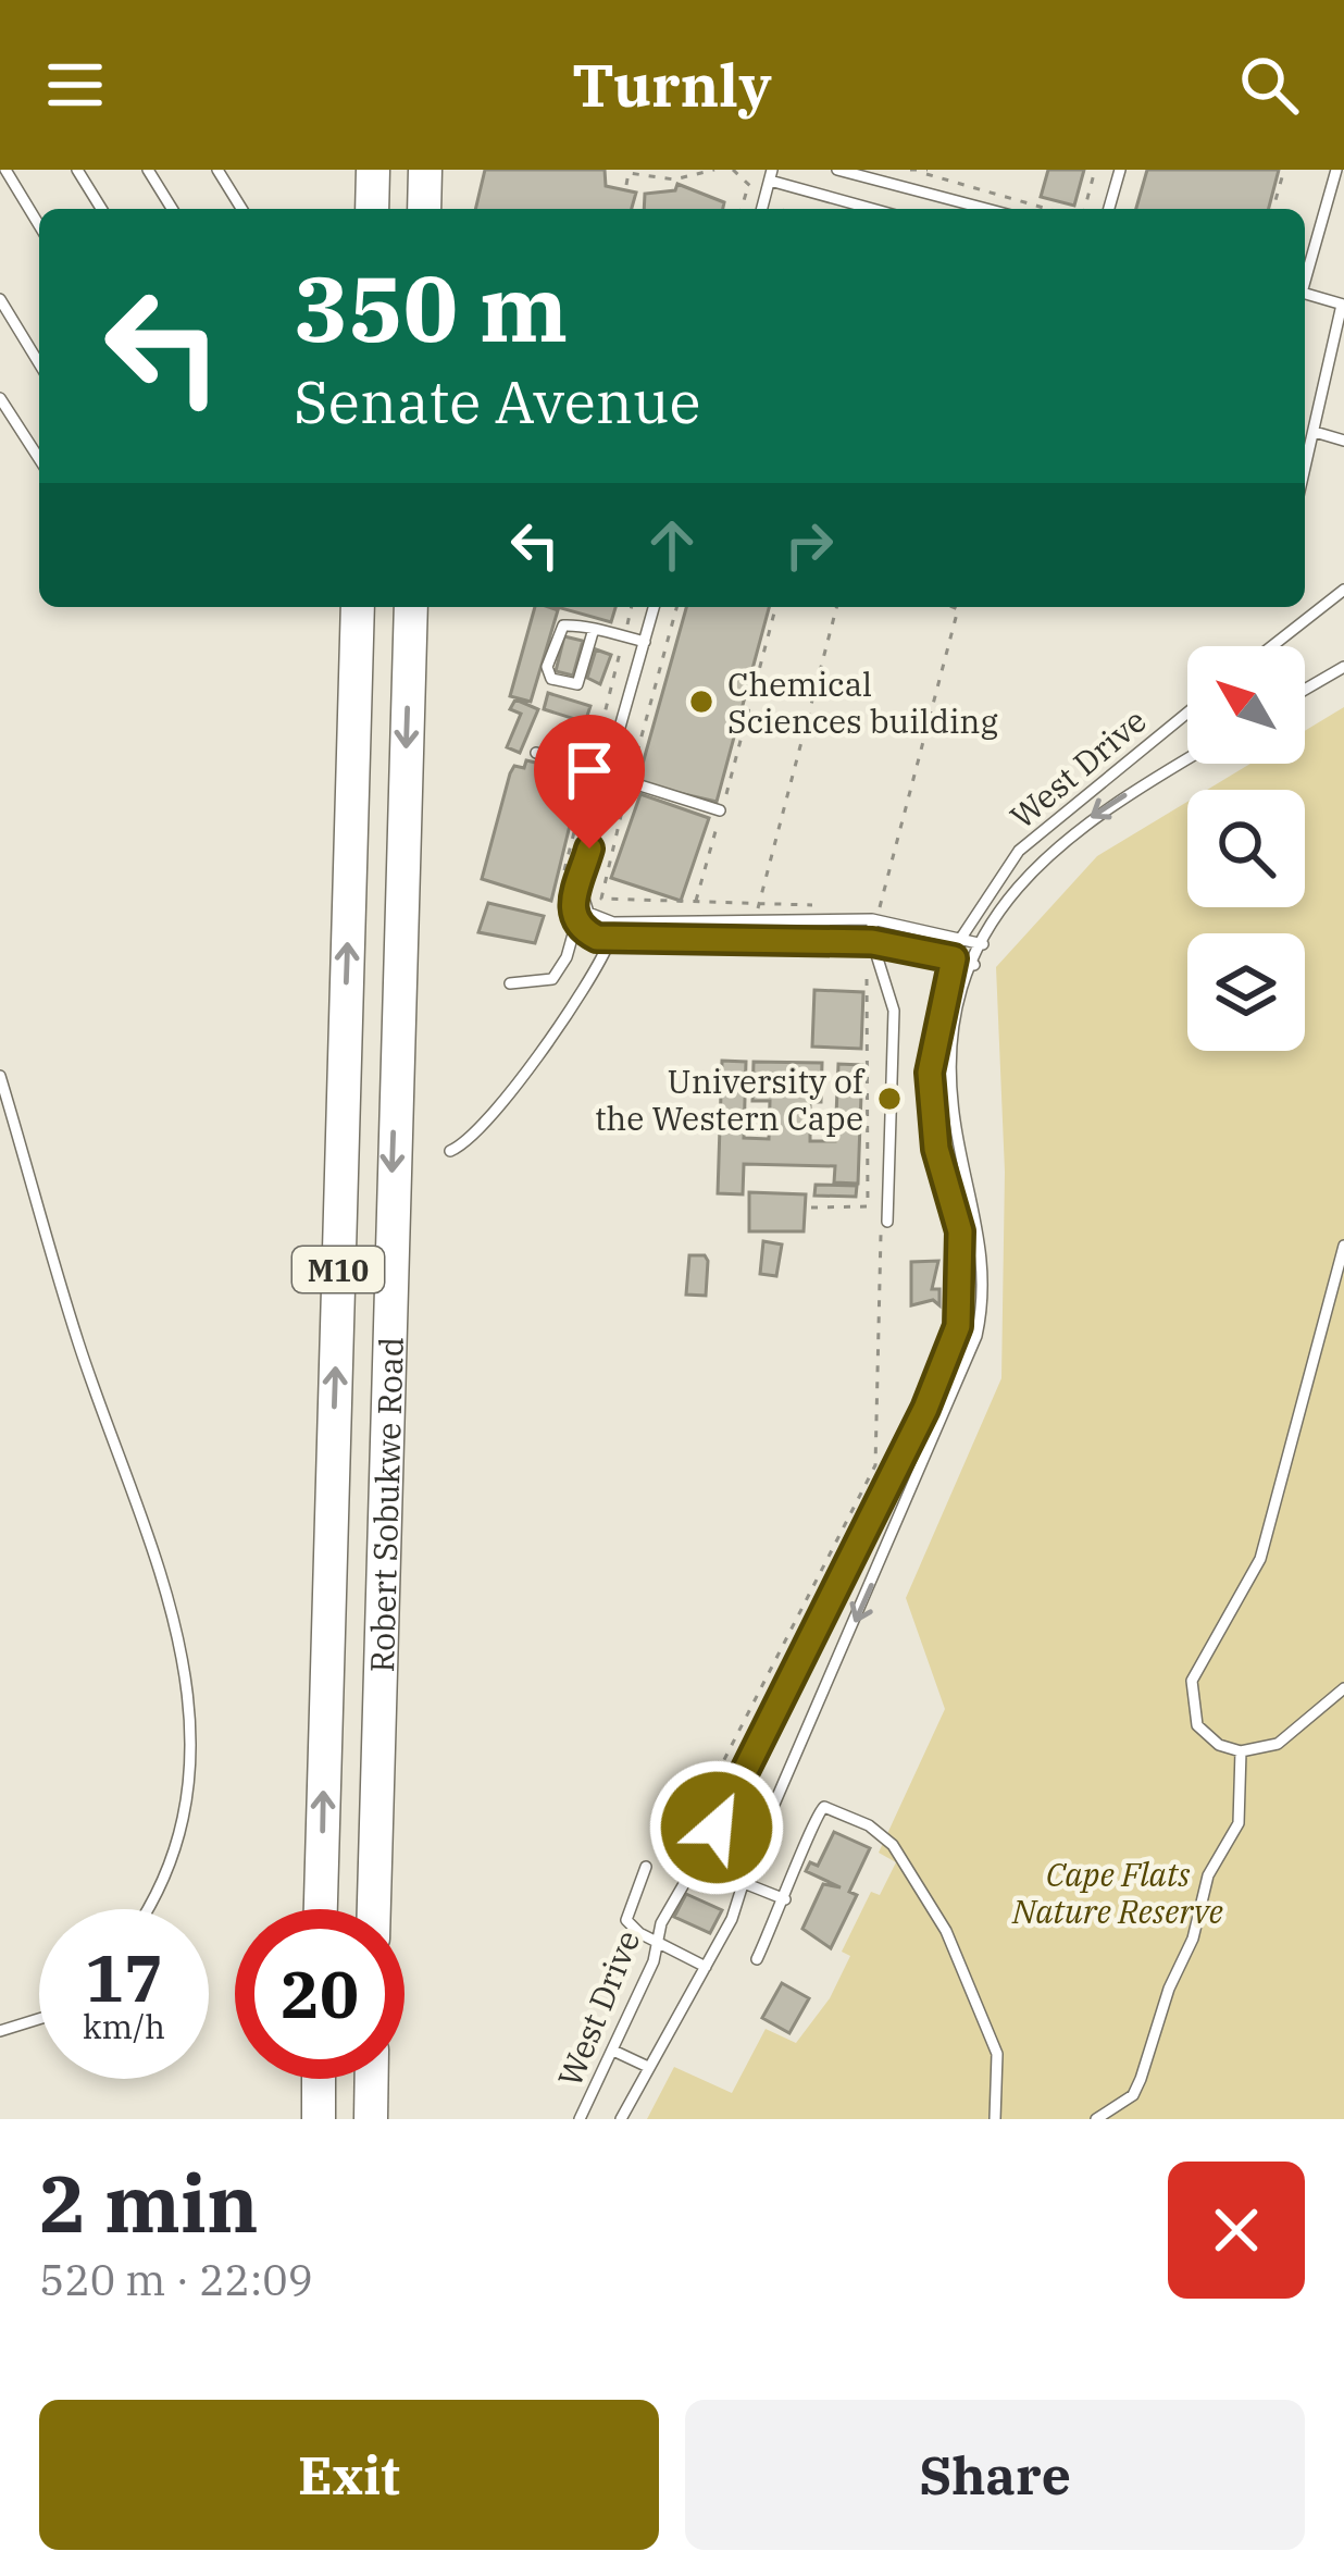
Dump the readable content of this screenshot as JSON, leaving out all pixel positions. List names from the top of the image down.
{
  "streets": {
    "main road": ["M10", "Robert Sobukwe Road"],
    "lane": ["West Drive"]
  },
  "parks": ["Cape Flats Nature Reserve"],
  "places": ["Chemical Sciences building", "University of the Western Cape"],
  "north": "top left",
  "page": {
    "header": "Turnly",
    "turn": ["350 m", "Senate Avenue"],
    "speed": "17 km/h",
    "limit": "20",
    "heading": ["2 min", "520 m · 22:09"],
    "buttons": ["Exit", "Share"]
  }
}
